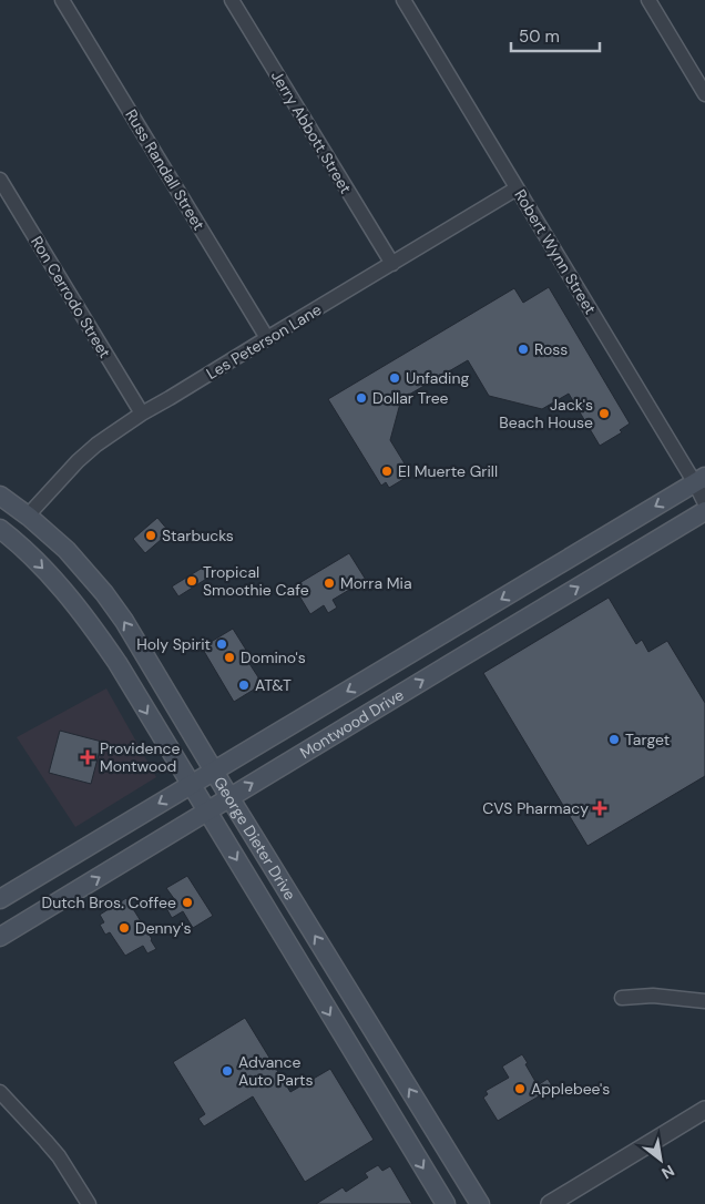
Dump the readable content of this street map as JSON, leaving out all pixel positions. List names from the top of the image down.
{
  "streets": {
    "main road": ["Montwood Drive", "George Dieter Drive"],
    "street": [
      "Jerry Abbott Street",
      "Russ Randall Street",
      "Robert Wynn Street",
      "Ron Cerrodo Street",
      "Les Peterson Lane"
    ]
  },
  "crossings": [
    ["Jerry Abbott Street", "Les Peterson Lane"],
    ["Russ Randall Street", "Les Peterson Lane"],
    ["Robert Wynn Street", "Les Peterson Lane"],
    ["Robert Wynn Street", "Montwood Drive"],
    ["Ron Cerrodo Street", "Les Peterson Lane"],
    ["Les Peterson Lane", "George Dieter Drive"],
    ["Montwood Drive", "George Dieter Drive"]
  ],
  "places": {
    "other": [
      "Ross",
      "Unfading",
      "Dollar Tree",
      "Jack's Beach House",
      "El Muerte Grill",
      "Starbucks",
      "Tropical Smoothie Cafe",
      "Morra Mia",
      "Holy Spirit",
      "Domino's",
      "AT&T",
      "Target",
      "Dutch Bros. Coffee",
      "Denny's",
      "Advance Auto Parts",
      "Applebee's"
    ],
    "health": ["Providence Montwood", "CVS Pharmacy"]
  },
  "scale_bar": "50 m",
  "north": "bottom right"
}
